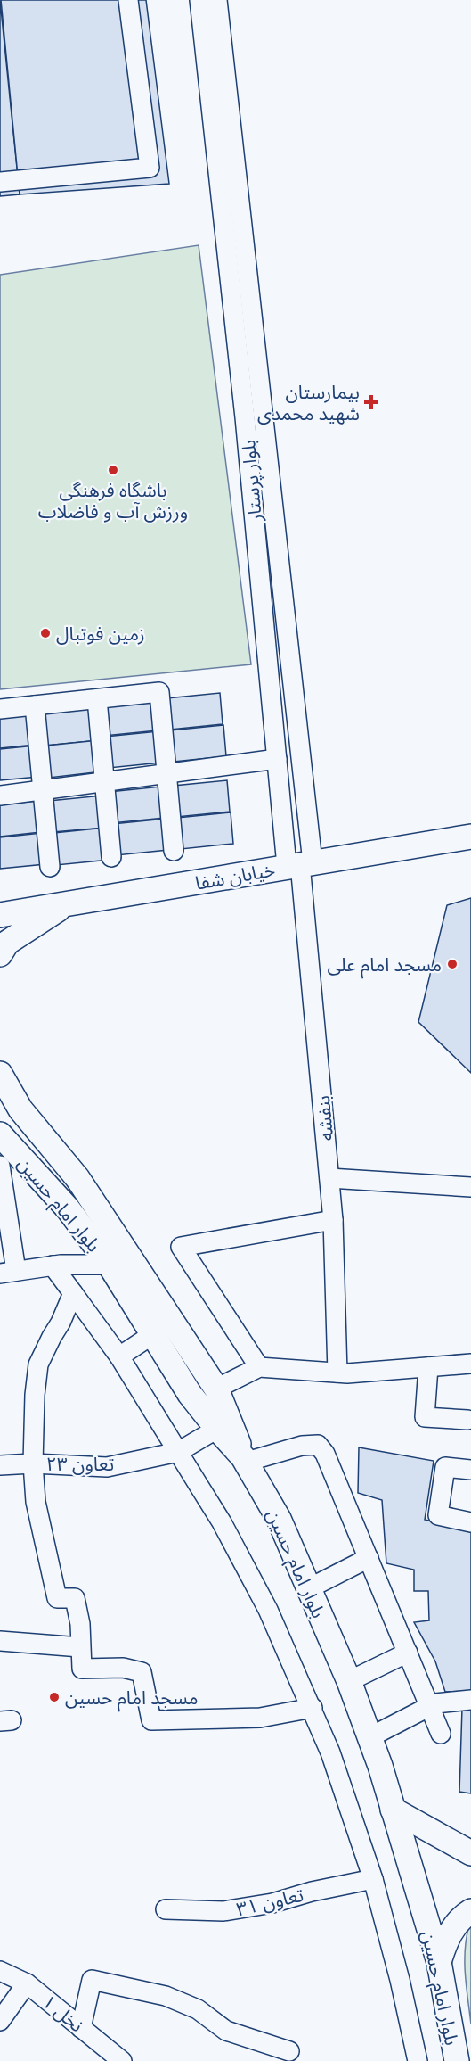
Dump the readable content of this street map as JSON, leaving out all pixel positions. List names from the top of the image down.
{
  "streets": {
    "main road": ["خیابان شفا", "بلوار امام حسین"],
    "street": [
      "بلوار پرستار",
      "بنفشه",
      "تعاون ۲۳",
      "تعاون ۳۱",
      "نخل ۱"
    ]
  },
  "crossings": [
    ["بلوار پرستار", "خیابان شفا"],
    ["بلوار پرستار", "بنفشه"],
    ["خیابان شفا", "بنفشه"],
    ["بلوار امام حسین", "تعاون ۲۳"]
  ],
  "places": {
    "health": ["بیمارستان شهید محمدی"],
    "other": [
      "باشگاه فرهنگی ورزش آب و فاضلاب",
      "زمین فوتبال",
      "مسجد امام علی",
      "مسجد امام حسین"
    ]
  }
}
